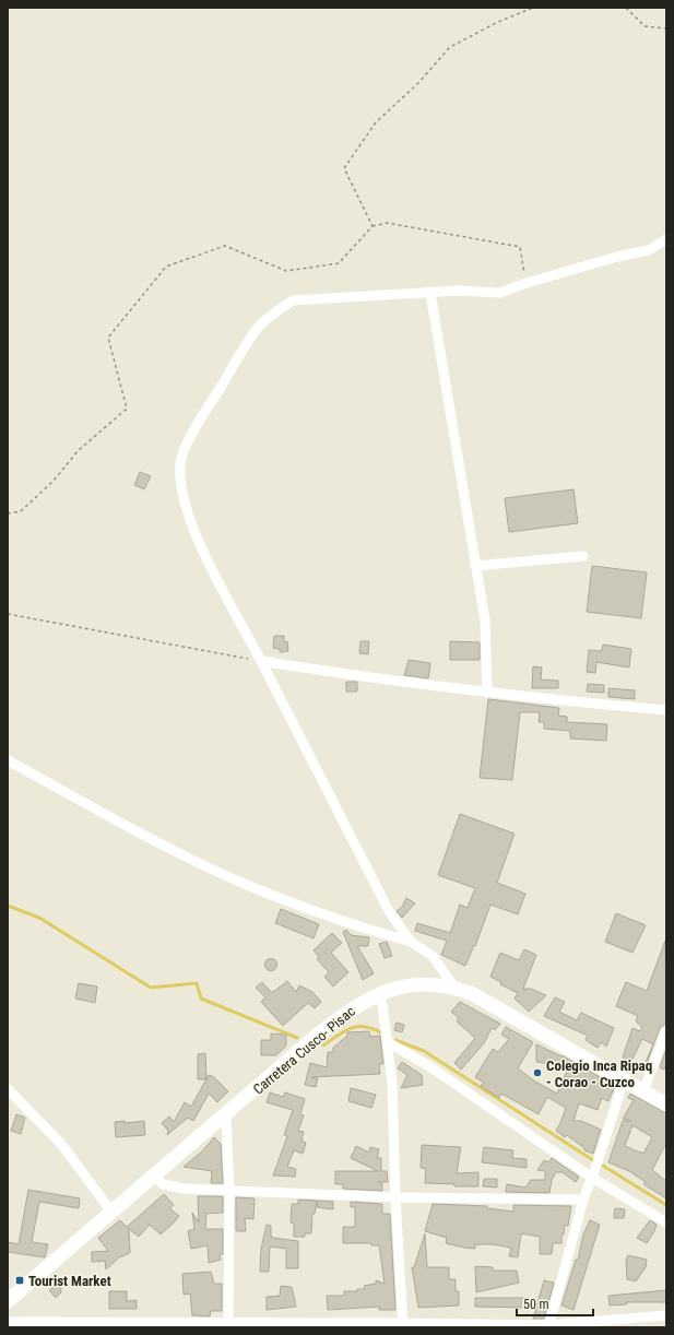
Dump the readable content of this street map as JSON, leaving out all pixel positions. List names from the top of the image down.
{
  "streets": {
    "highway": ["Carretera Cusco- Pisac"]
  },
  "places": {
    "other": ["Colegio Inca Ripaq - Corao - Cuzco"],
    "transit": ["Tourist Market"]
  },
  "scale_bar": "50 m"
}
